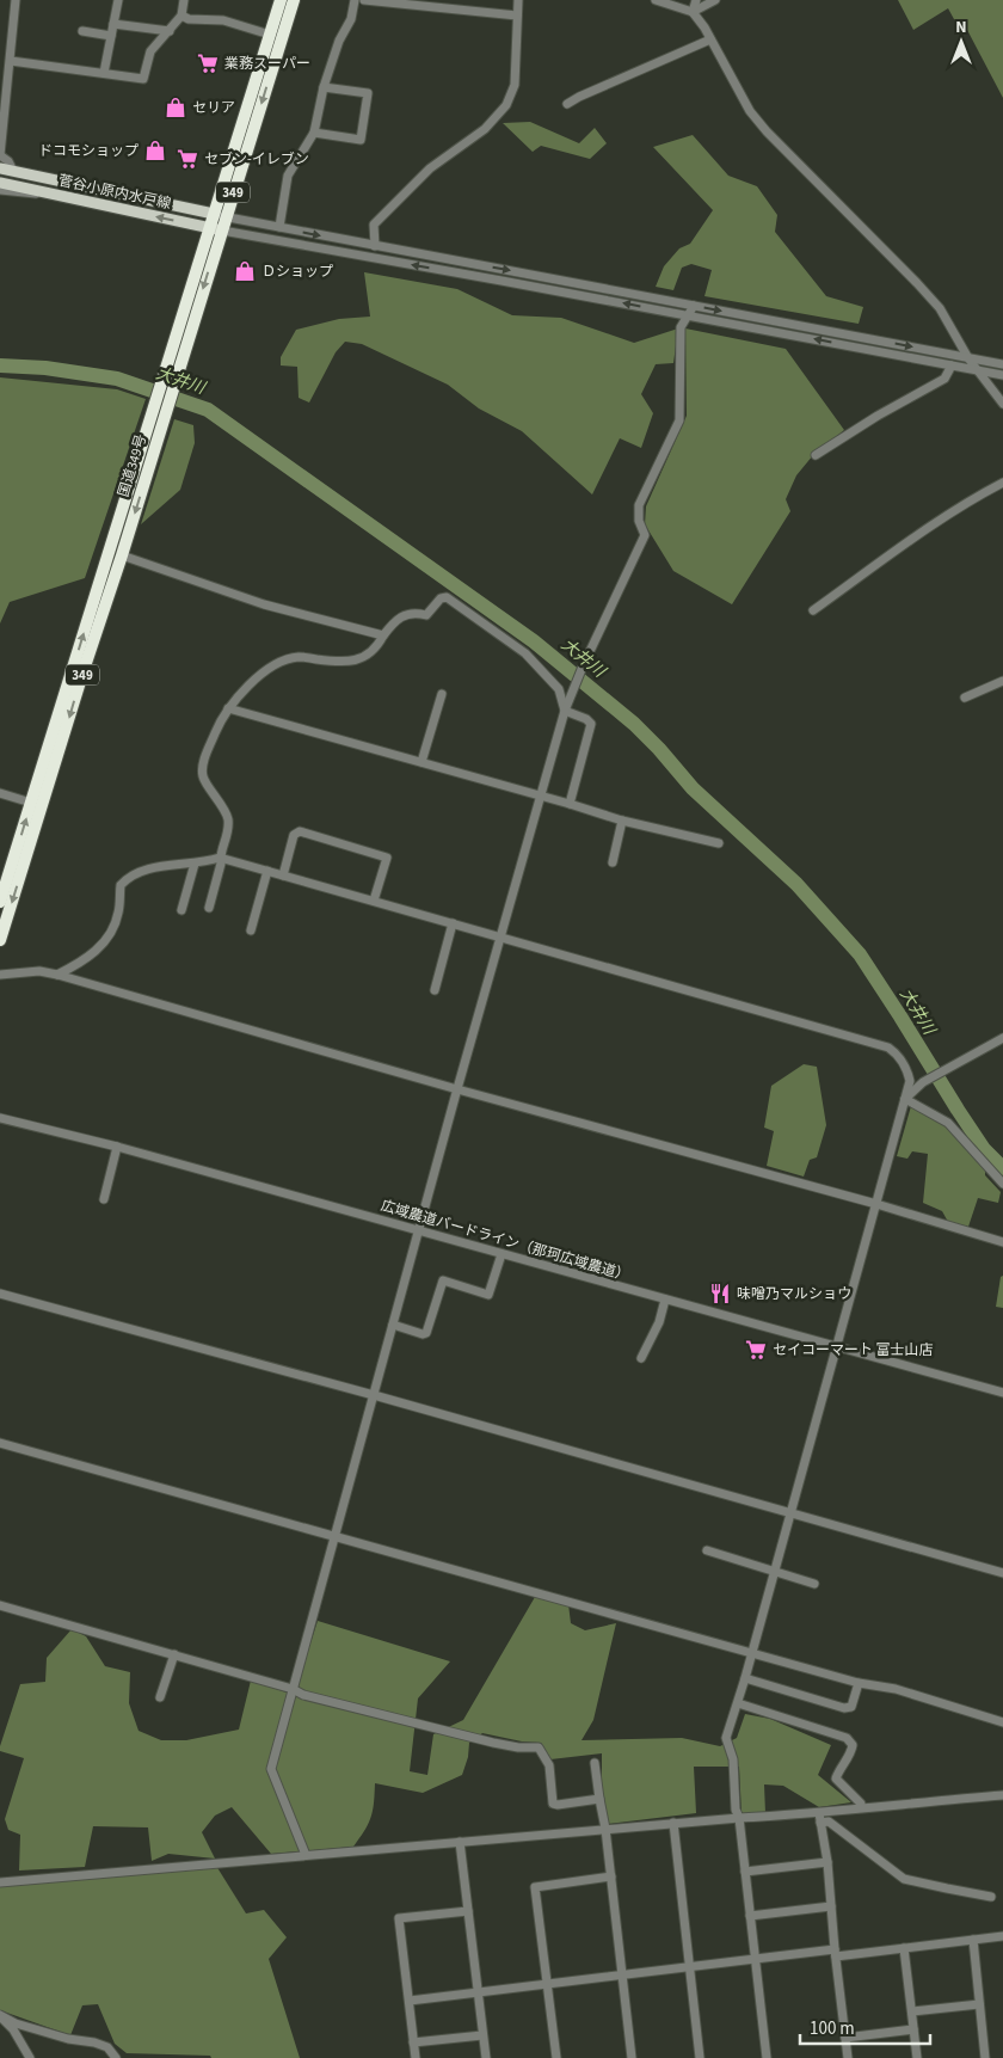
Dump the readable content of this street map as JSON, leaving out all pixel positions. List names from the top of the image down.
{
  "streets": {
    "highway": ["349", "国道349号"],
    "main road": ["菅谷小原内水戸線"],
    "street": ["広域農道バードライン（那珂広域農道）"]
  },
  "crossings": [
    ["菅谷小原内水戸線", "国道349号"]
  ],
  "water": ["大井川"],
  "places": {
    "supermarket": ["業務スーパー", "セブン-イレブン", "セイコーマート 富士山店"],
    "shop": ["セリア", "ドコモショップ", "Ｄショップ"],
    "restaurant": ["味噌乃マルショウ"]
  },
  "scale_bar": "100 m",
  "north": "top"
}
